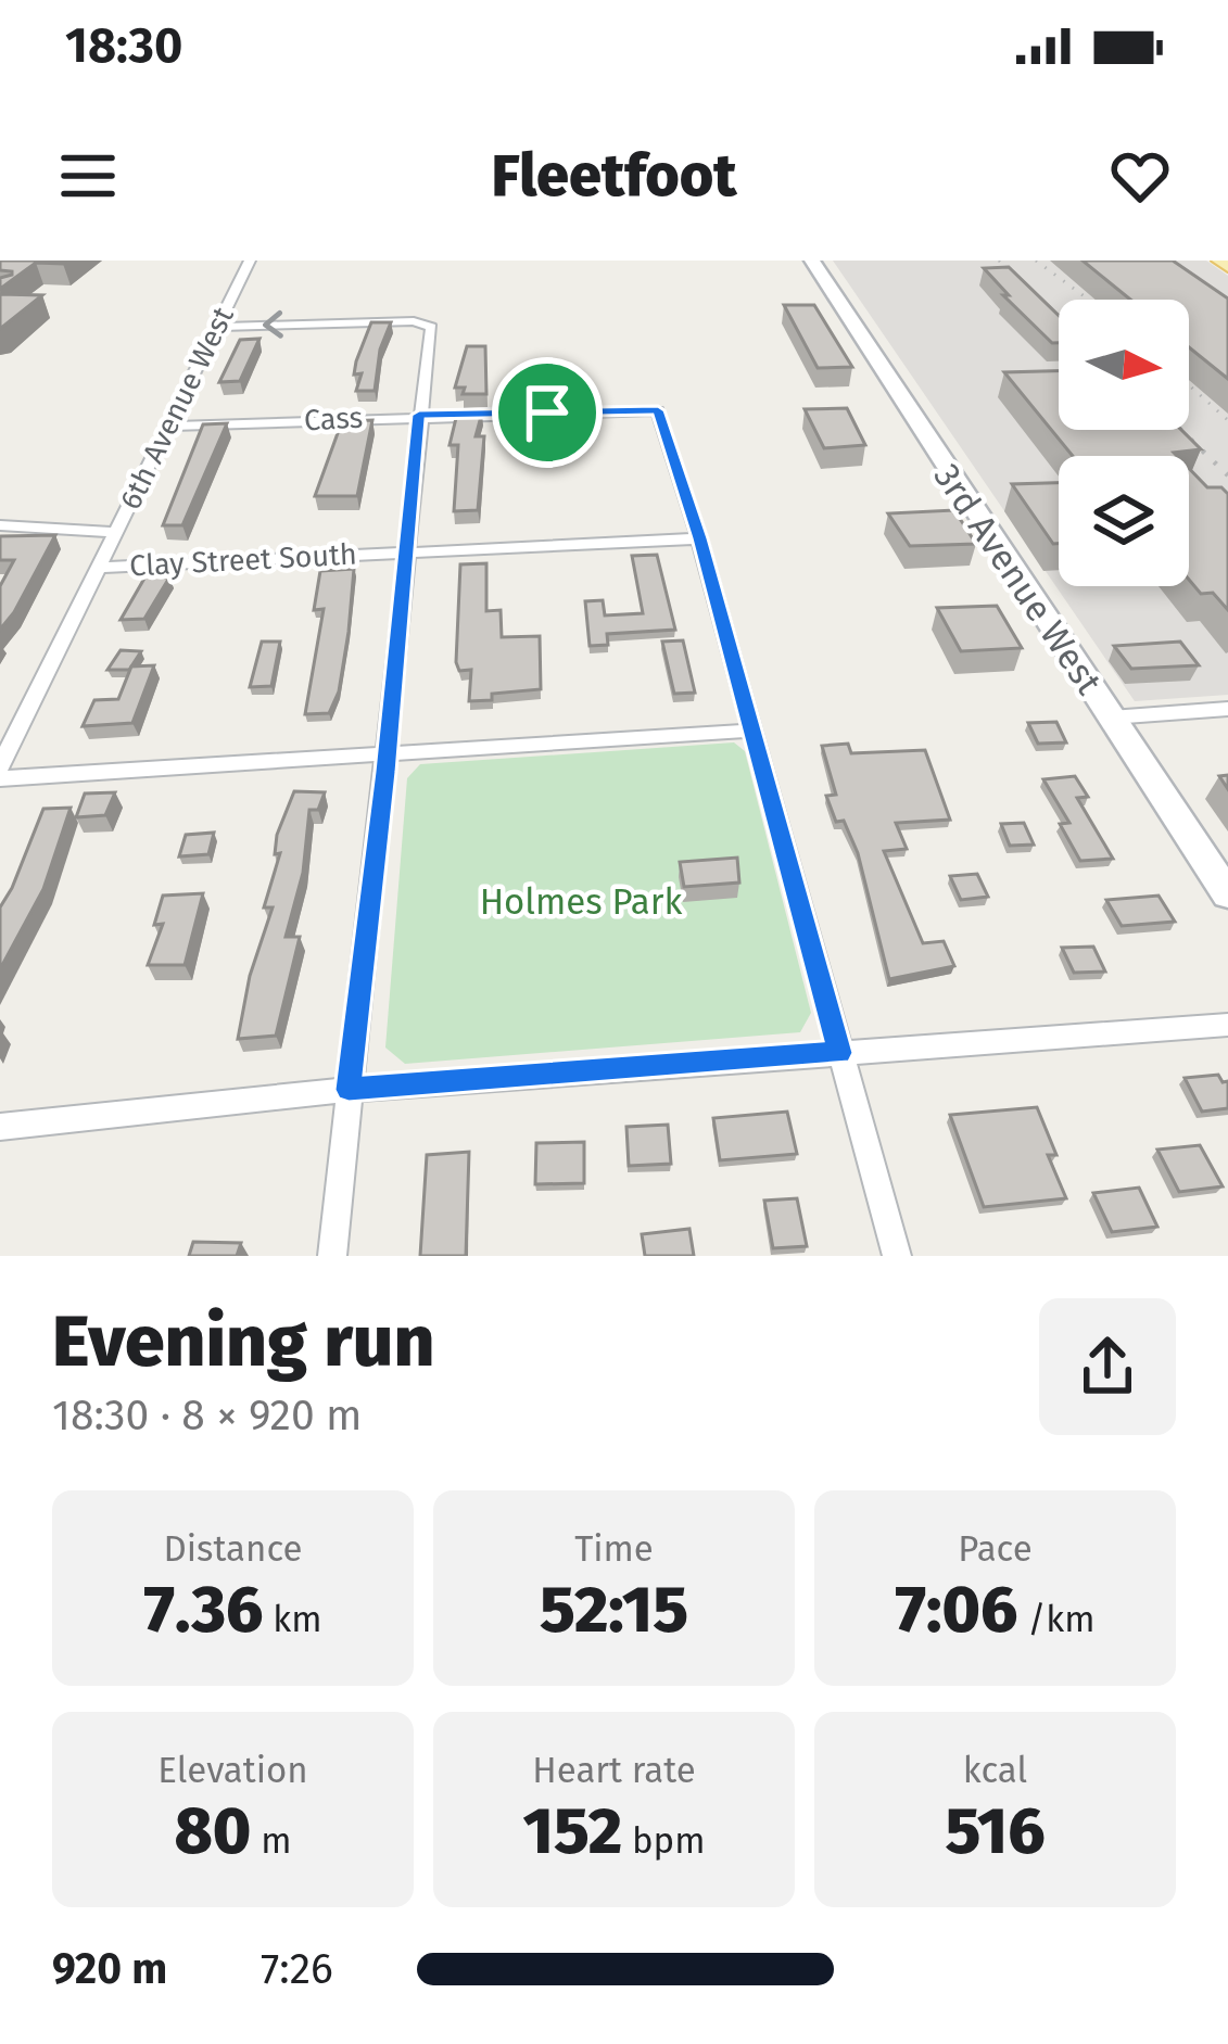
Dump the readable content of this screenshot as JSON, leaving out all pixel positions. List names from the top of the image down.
{
  "streets": {
    "street": [
      "6th Avenue West",
      "Cass",
      "Clay Street South",
      "3rd Avenue West"
    ]
  },
  "crossings": [
    ["6th Avenue West", "Cass"],
    ["6th Avenue West", "Clay Street South"],
    ["Cass", "Clay Street South"]
  ],
  "parks": ["Holmes Park"],
  "north": "right",
  "page": {
    "status": "18:30",
    "header": "Fleetfoot",
    "heading": ["Evening run", "18:30 · 8 × 920 m"],
    "stats": [
      ["Distance", "7.36 km"],
      ["Time", "52:15"],
      ["Pace", "7:06 /km"],
      ["Elevation", "80 m"],
      ["Heart rate", "152 bpm"],
      ["kcal", "516"]
    ],
    "list": [
      {
        "name": "920 m",
        "note": "7:26"
      }
    ]
  }
}
